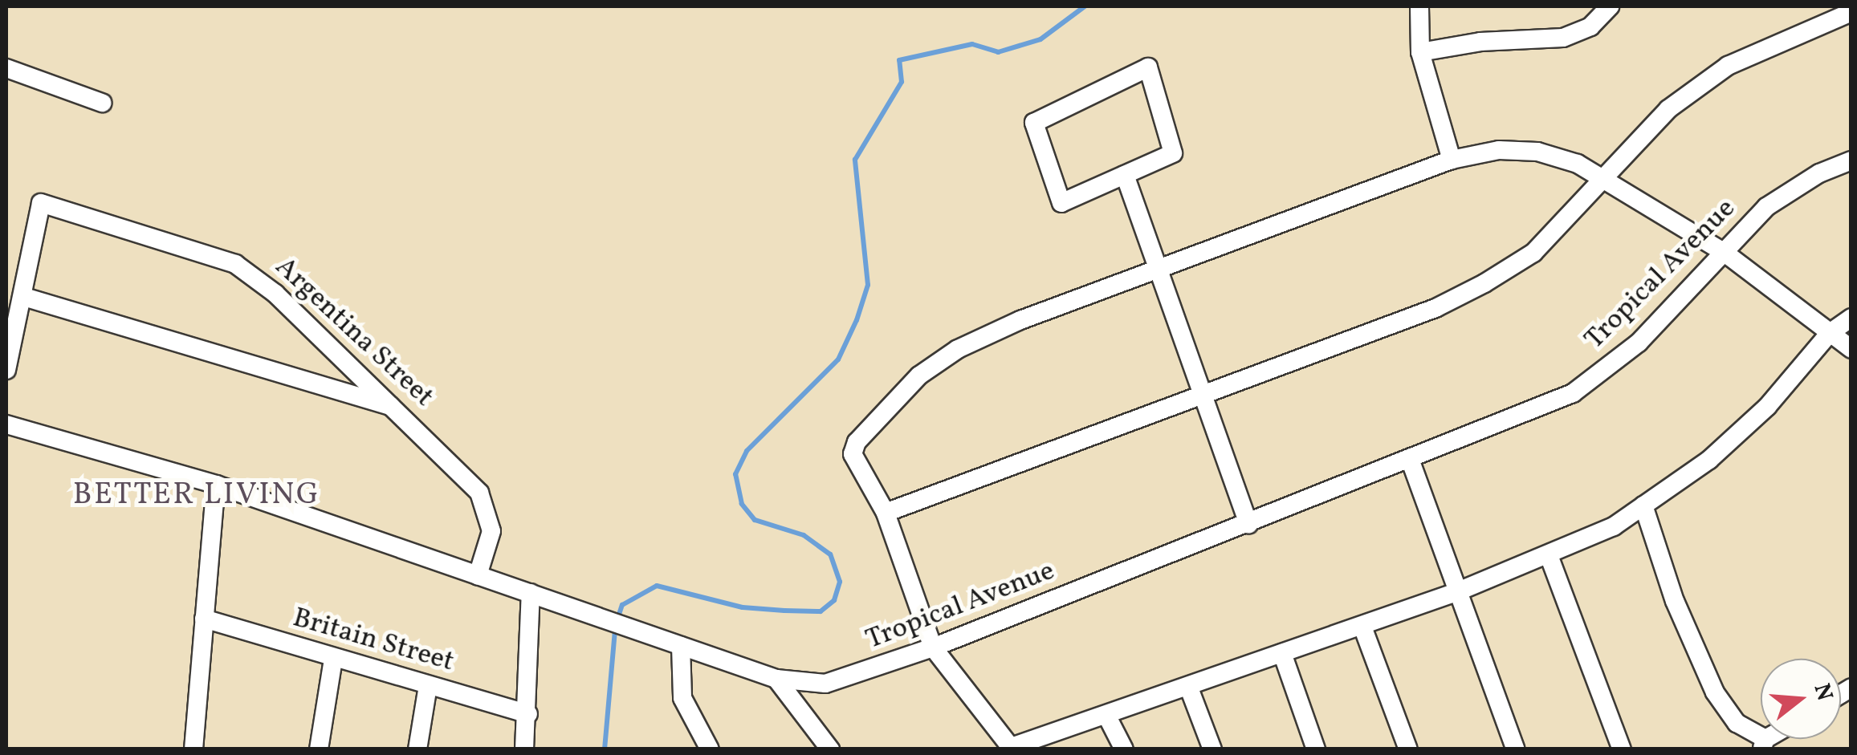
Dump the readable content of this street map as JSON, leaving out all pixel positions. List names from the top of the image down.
{
  "streets": {
    "street": ["Tropical Avenue", "Argentina Street", "Britain Street"]
  },
  "crossings": [
    ["Tropical Avenue", "Argentina Street"]
  ],
  "districts": ["BETTER LIVING"],
  "north": "right"
}
